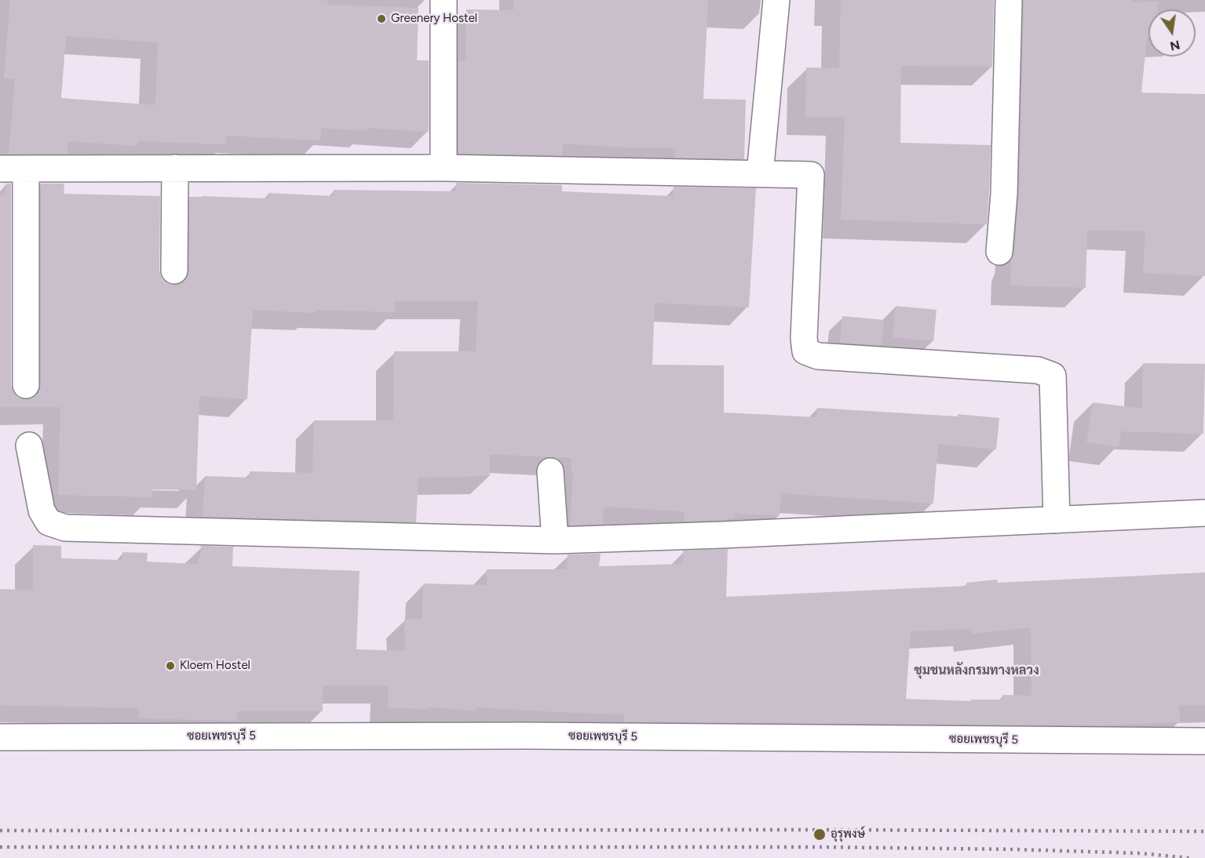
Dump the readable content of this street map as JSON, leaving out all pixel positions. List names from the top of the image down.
{
  "streets": {
    "street": ["ซอยเพชรบุรี 5"]
  },
  "districts": ["ชุมชนหลังกรมทางหลวง"],
  "places": ["Greenery Hostel", "Kloem Hostel", "อุรุพงษ์"],
  "north": "bottom"
}
